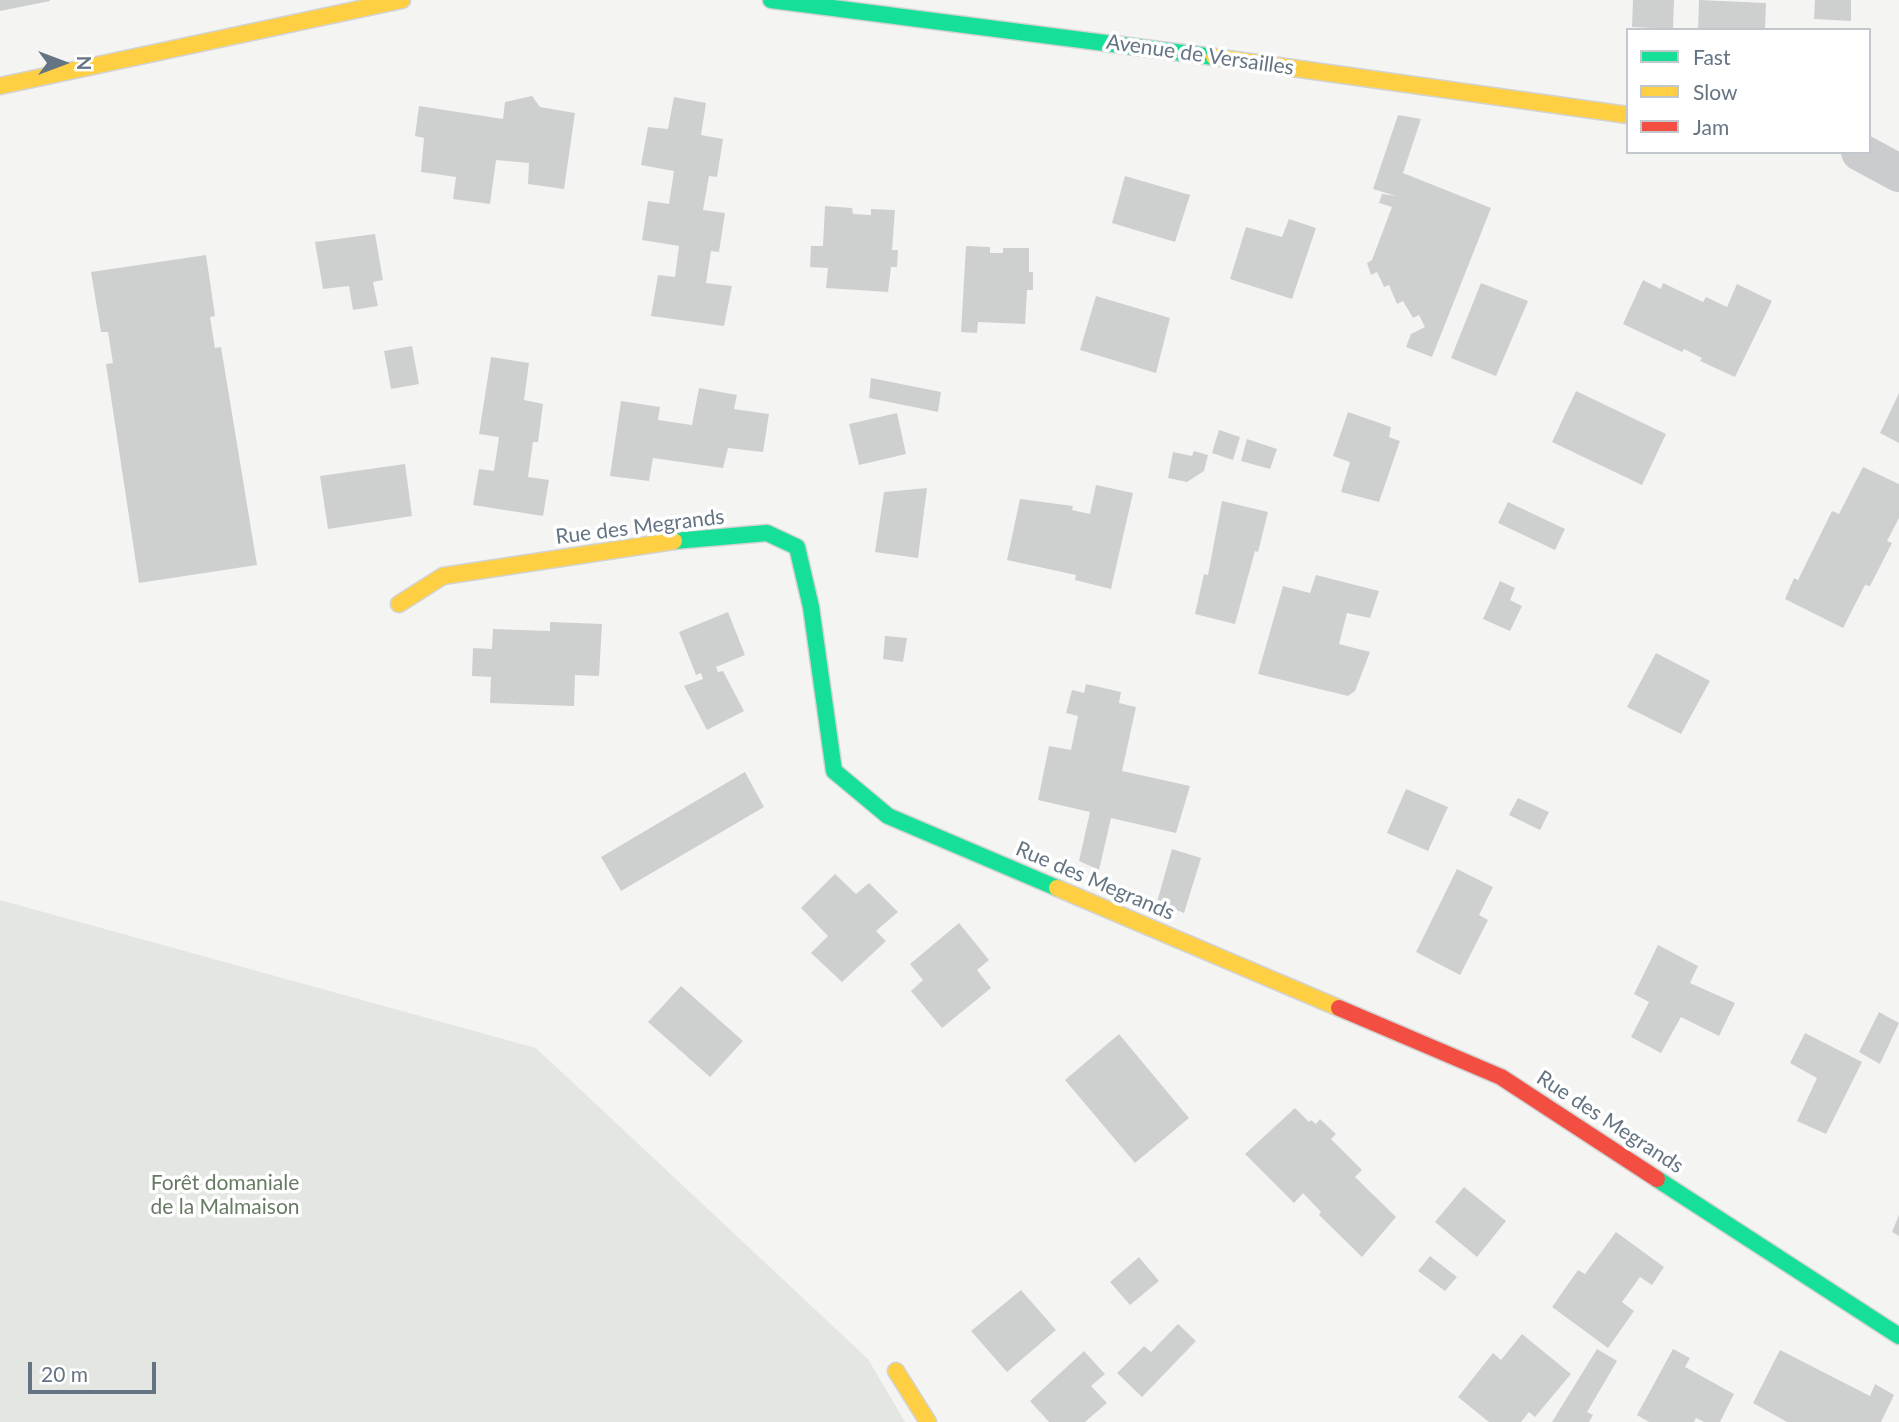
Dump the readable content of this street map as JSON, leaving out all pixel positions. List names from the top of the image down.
{
  "streets": {
    "street": ["Avenue de Versailles", "Rue des Megrands"]
  },
  "parks": ["Forêt domaniale de la Malmaison"],
  "legend": ["Fast", "Slow", "Jam"],
  "scale_bar": "20 m",
  "north": "right"
}
